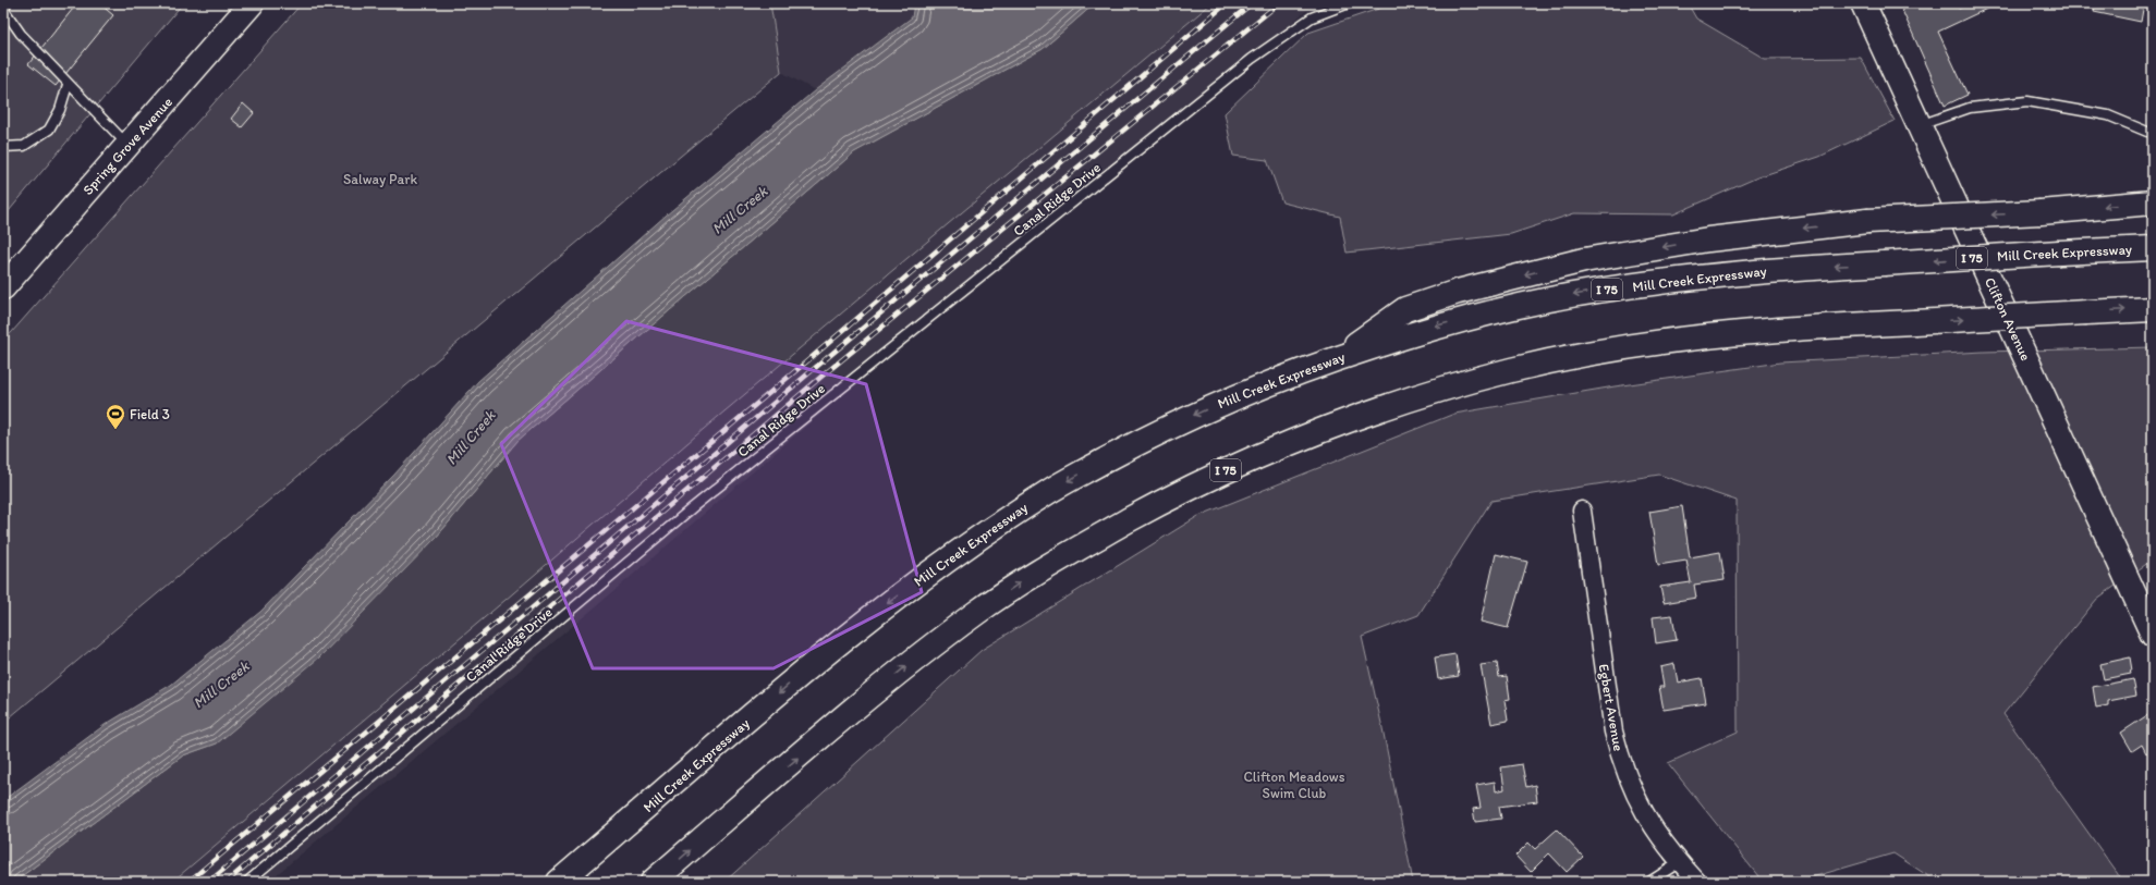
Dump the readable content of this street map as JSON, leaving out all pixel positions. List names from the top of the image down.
{
  "streets": {
    "main road": [
      "Spring Grove Avenue",
      "Mill Creek Expressway",
      "I 75",
      "Clifton Avenue"
    ],
    "street": ["Egbert Avenue"],
    "lane": ["Canal Ridge Drive"]
  },
  "water": ["Mill Creek"],
  "parks": ["Salway Park", "Clifton Meadows Swim Club"],
  "places": {
    "sports": ["Field 3"]
  }
}
